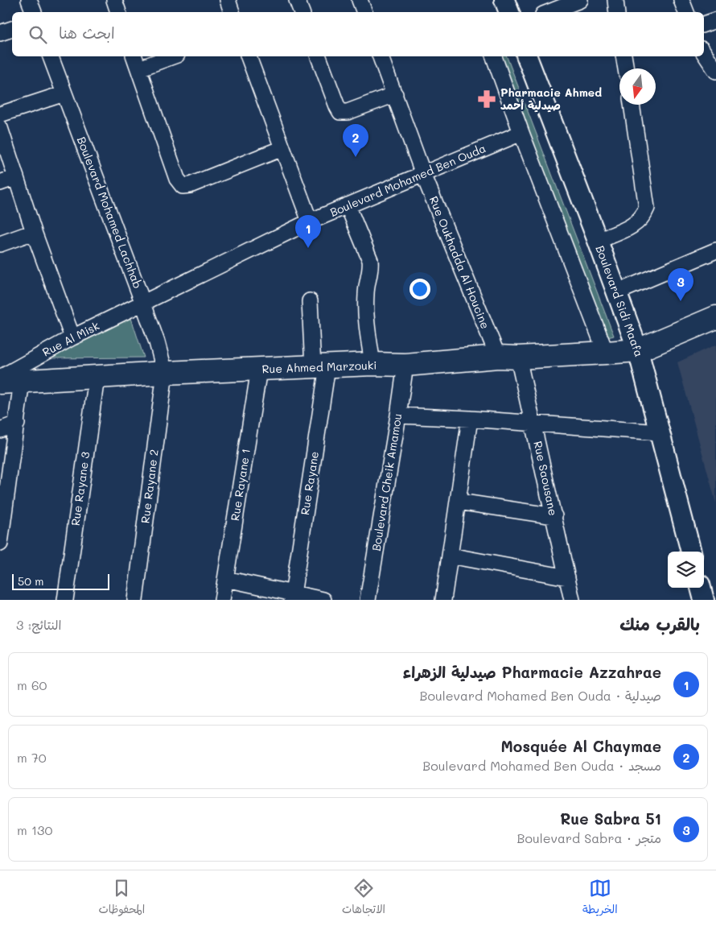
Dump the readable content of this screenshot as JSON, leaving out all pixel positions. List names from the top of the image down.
{
  "streets": {
    "main road": ["Rue Ahmed Marzouki"],
    "street": [
      "Boulevard Mohamed Ben Ouda",
      "Boulevard Mohamed Lachhab",
      "Rue Oukhadda Al Houcine",
      "Boulevard Sidi Maafa",
      "Rue Al Misk",
      "Rue Saousane",
      "Boulevard Cheik Amamou",
      "Rue Rayane",
      "Rue Rayane 1",
      "Rue Rayane 2",
      "Rue Rayane 3"
    ]
  },
  "crossings": [
    ["Boulevard Mohamed Ben Ouda", "Boulevard Mohamed Lachhab"],
    ["Boulevard Mohamed Ben Ouda", "Rue Oukhadda Al Houcine"],
    ["Boulevard Mohamed Ben Ouda", "Rue Al Misk"],
    ["Boulevard Mohamed Lachhab", "Rue Al Misk"],
    ["Boulevard Mohamed Lachhab", "Rue Ahmed Marzouki"],
    ["Boulevard Mohamed Lachhab", "Rue Rayane 2"],
    ["Rue Oukhadda Al Houcine", "Rue Ahmed Marzouki"],
    ["Rue Oukhadda Al Houcine", "Rue Saousane"],
    ["Boulevard Sidi Maafa", "Rue Ahmed Marzouki"],
    ["Rue Ahmed Marzouki", "Rue Saousane"],
    ["Rue Ahmed Marzouki", "Boulevard Cheik Amamou"],
    ["Rue Ahmed Marzouki", "Rue Rayane"],
    ["Rue Ahmed Marzouki", "Rue Rayane 1"],
    ["Rue Ahmed Marzouki", "Rue Rayane 2"],
    ["Rue Ahmed Marzouki", "Rue Rayane 3"]
  ],
  "places": {
    "pharmacy": ["Pharmacie Ahmed صيدلية أحمد"]
  },
  "scale_bar": "50 m",
  "north": "bottom",
  "page": {
    "search": "ابحث هنا",
    "pins": ["2", "1", "3"],
    "scale": "50 m",
    "heading": ["بالقرب منك", "النتائج: 3"],
    "list": [
      {
        "mark": "1",
        "name": "Pharmacie Azzahrae صيدلية الزهراء",
        "note": "صيدلية · Boulevard Mohamed Ben Ouda",
        "value": "60 m"
      },
      {
        "mark": "2",
        "name": "Mosquée Al Chaymae",
        "note": "مسجد · Boulevard Mohamed Ben Ouda",
        "value": "70 m"
      },
      {
        "mark": "3",
        "name": "51 Rue Sabra",
        "note": "متجر · Boulevard Sabra",
        "value": "130 m"
      }
    ],
    "nav": ["الخريطة", "الاتجاهات", "المحفوظات"]
  }
}
